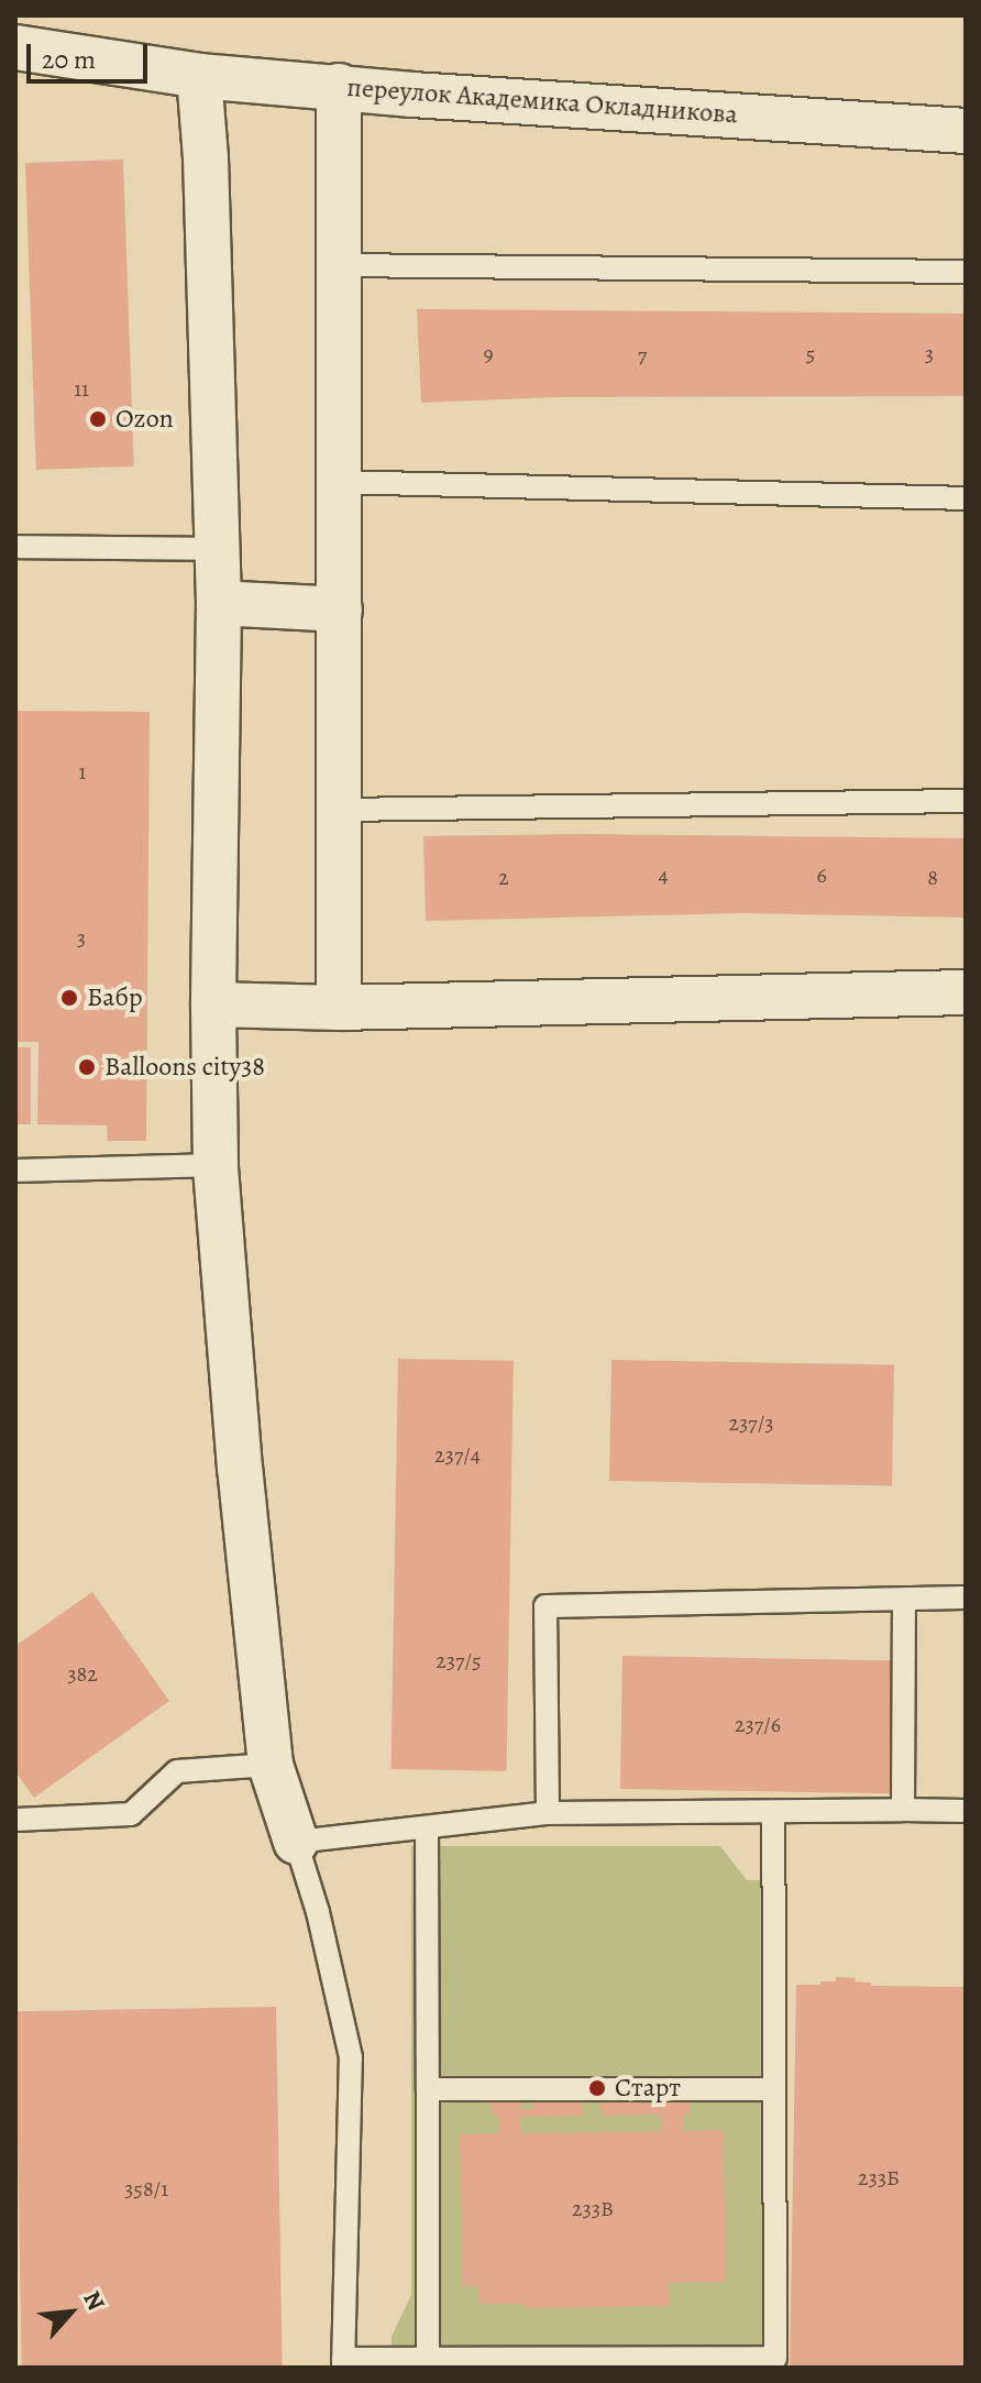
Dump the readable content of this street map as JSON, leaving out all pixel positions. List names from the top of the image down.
{
  "streets": {
    "street": ["переулок Академика Окладникова"]
  },
  "places": [
    "Ozon",
    "Бабр",
    "Balloons city38",
    "Старт"
  ],
  "house_numbers": [
    "9",
    "5",
    "3",
    "7",
    "11",
    "1",
    "4",
    "6",
    "2",
    "8",
    "3",
    "237/3",
    "237/4",
    "237/5",
    "382",
    "237/6",
    "233Б",
    "358/1",
    "233В"
  ],
  "scale_bar": "20 m",
  "north": "top right"
}
